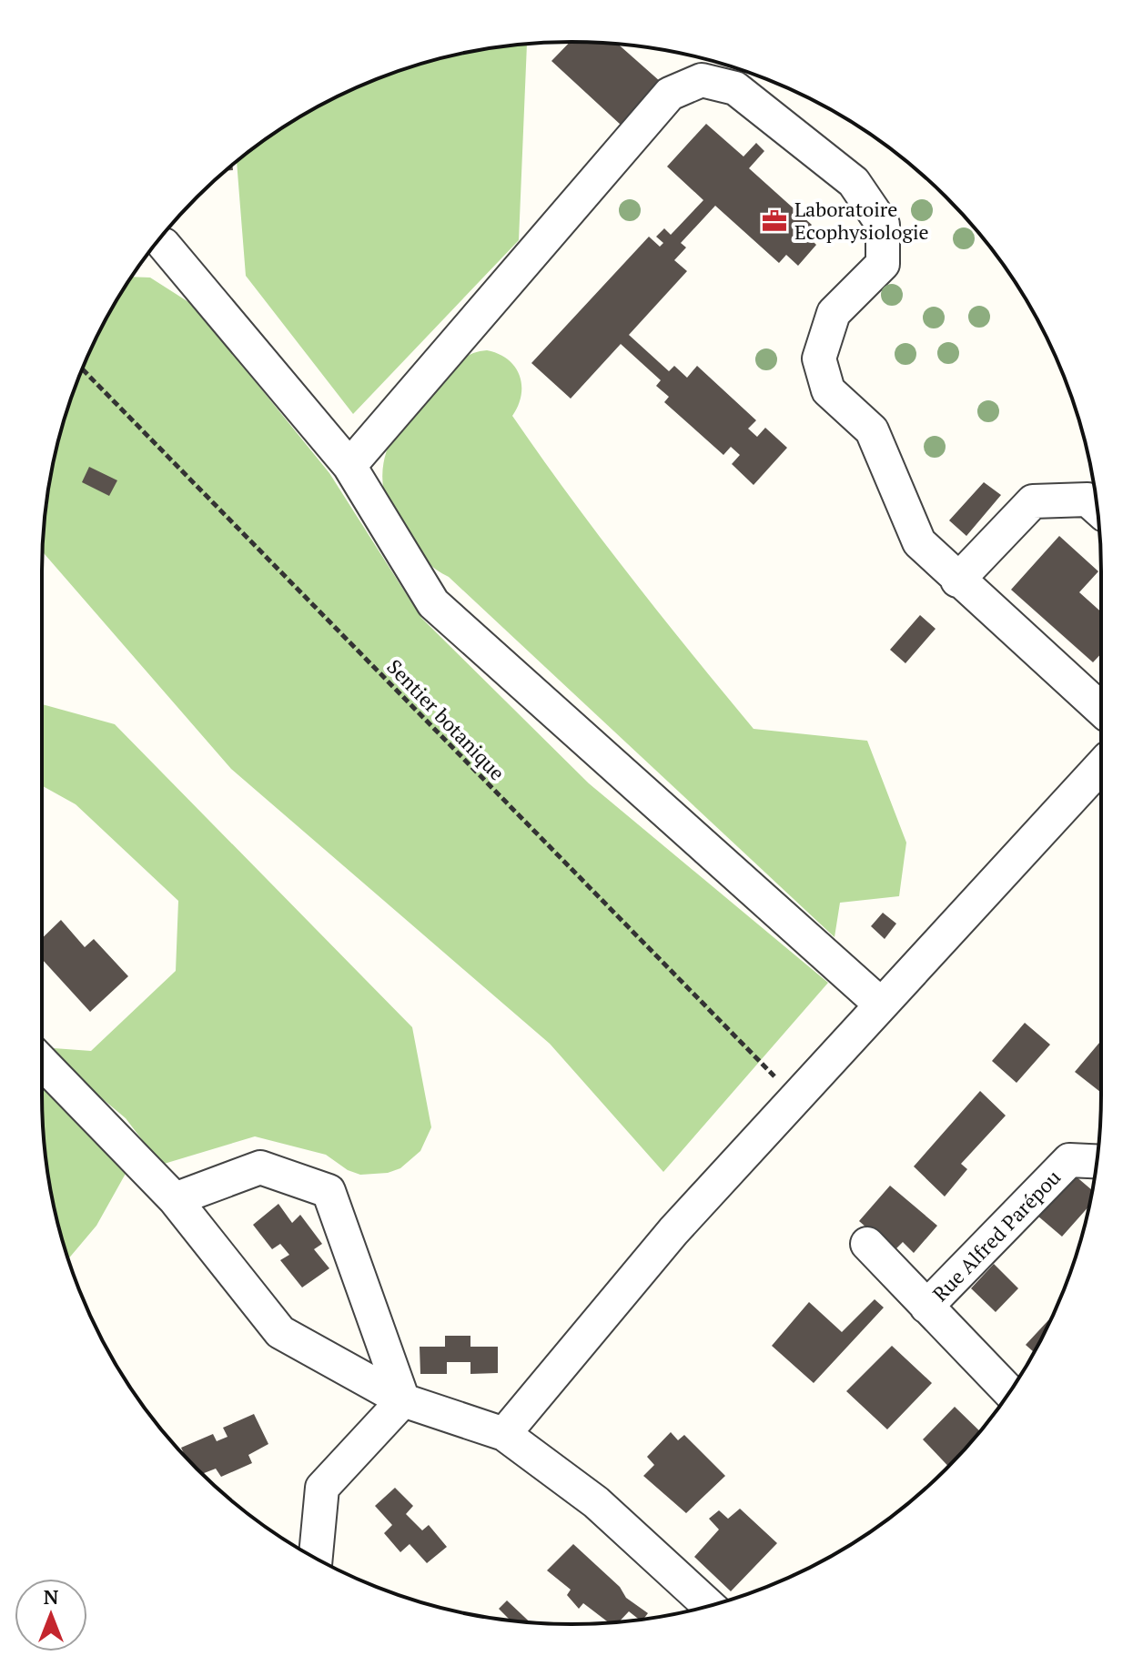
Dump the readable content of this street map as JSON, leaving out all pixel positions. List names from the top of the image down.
{
  "streets": {
    "street": ["Rue Alfred Parépou"],
    "path": ["Sentier botanique"]
  },
  "places": {
    "office": ["Laboratoire Ecophysiologie"]
  },
  "north": "top"
}
